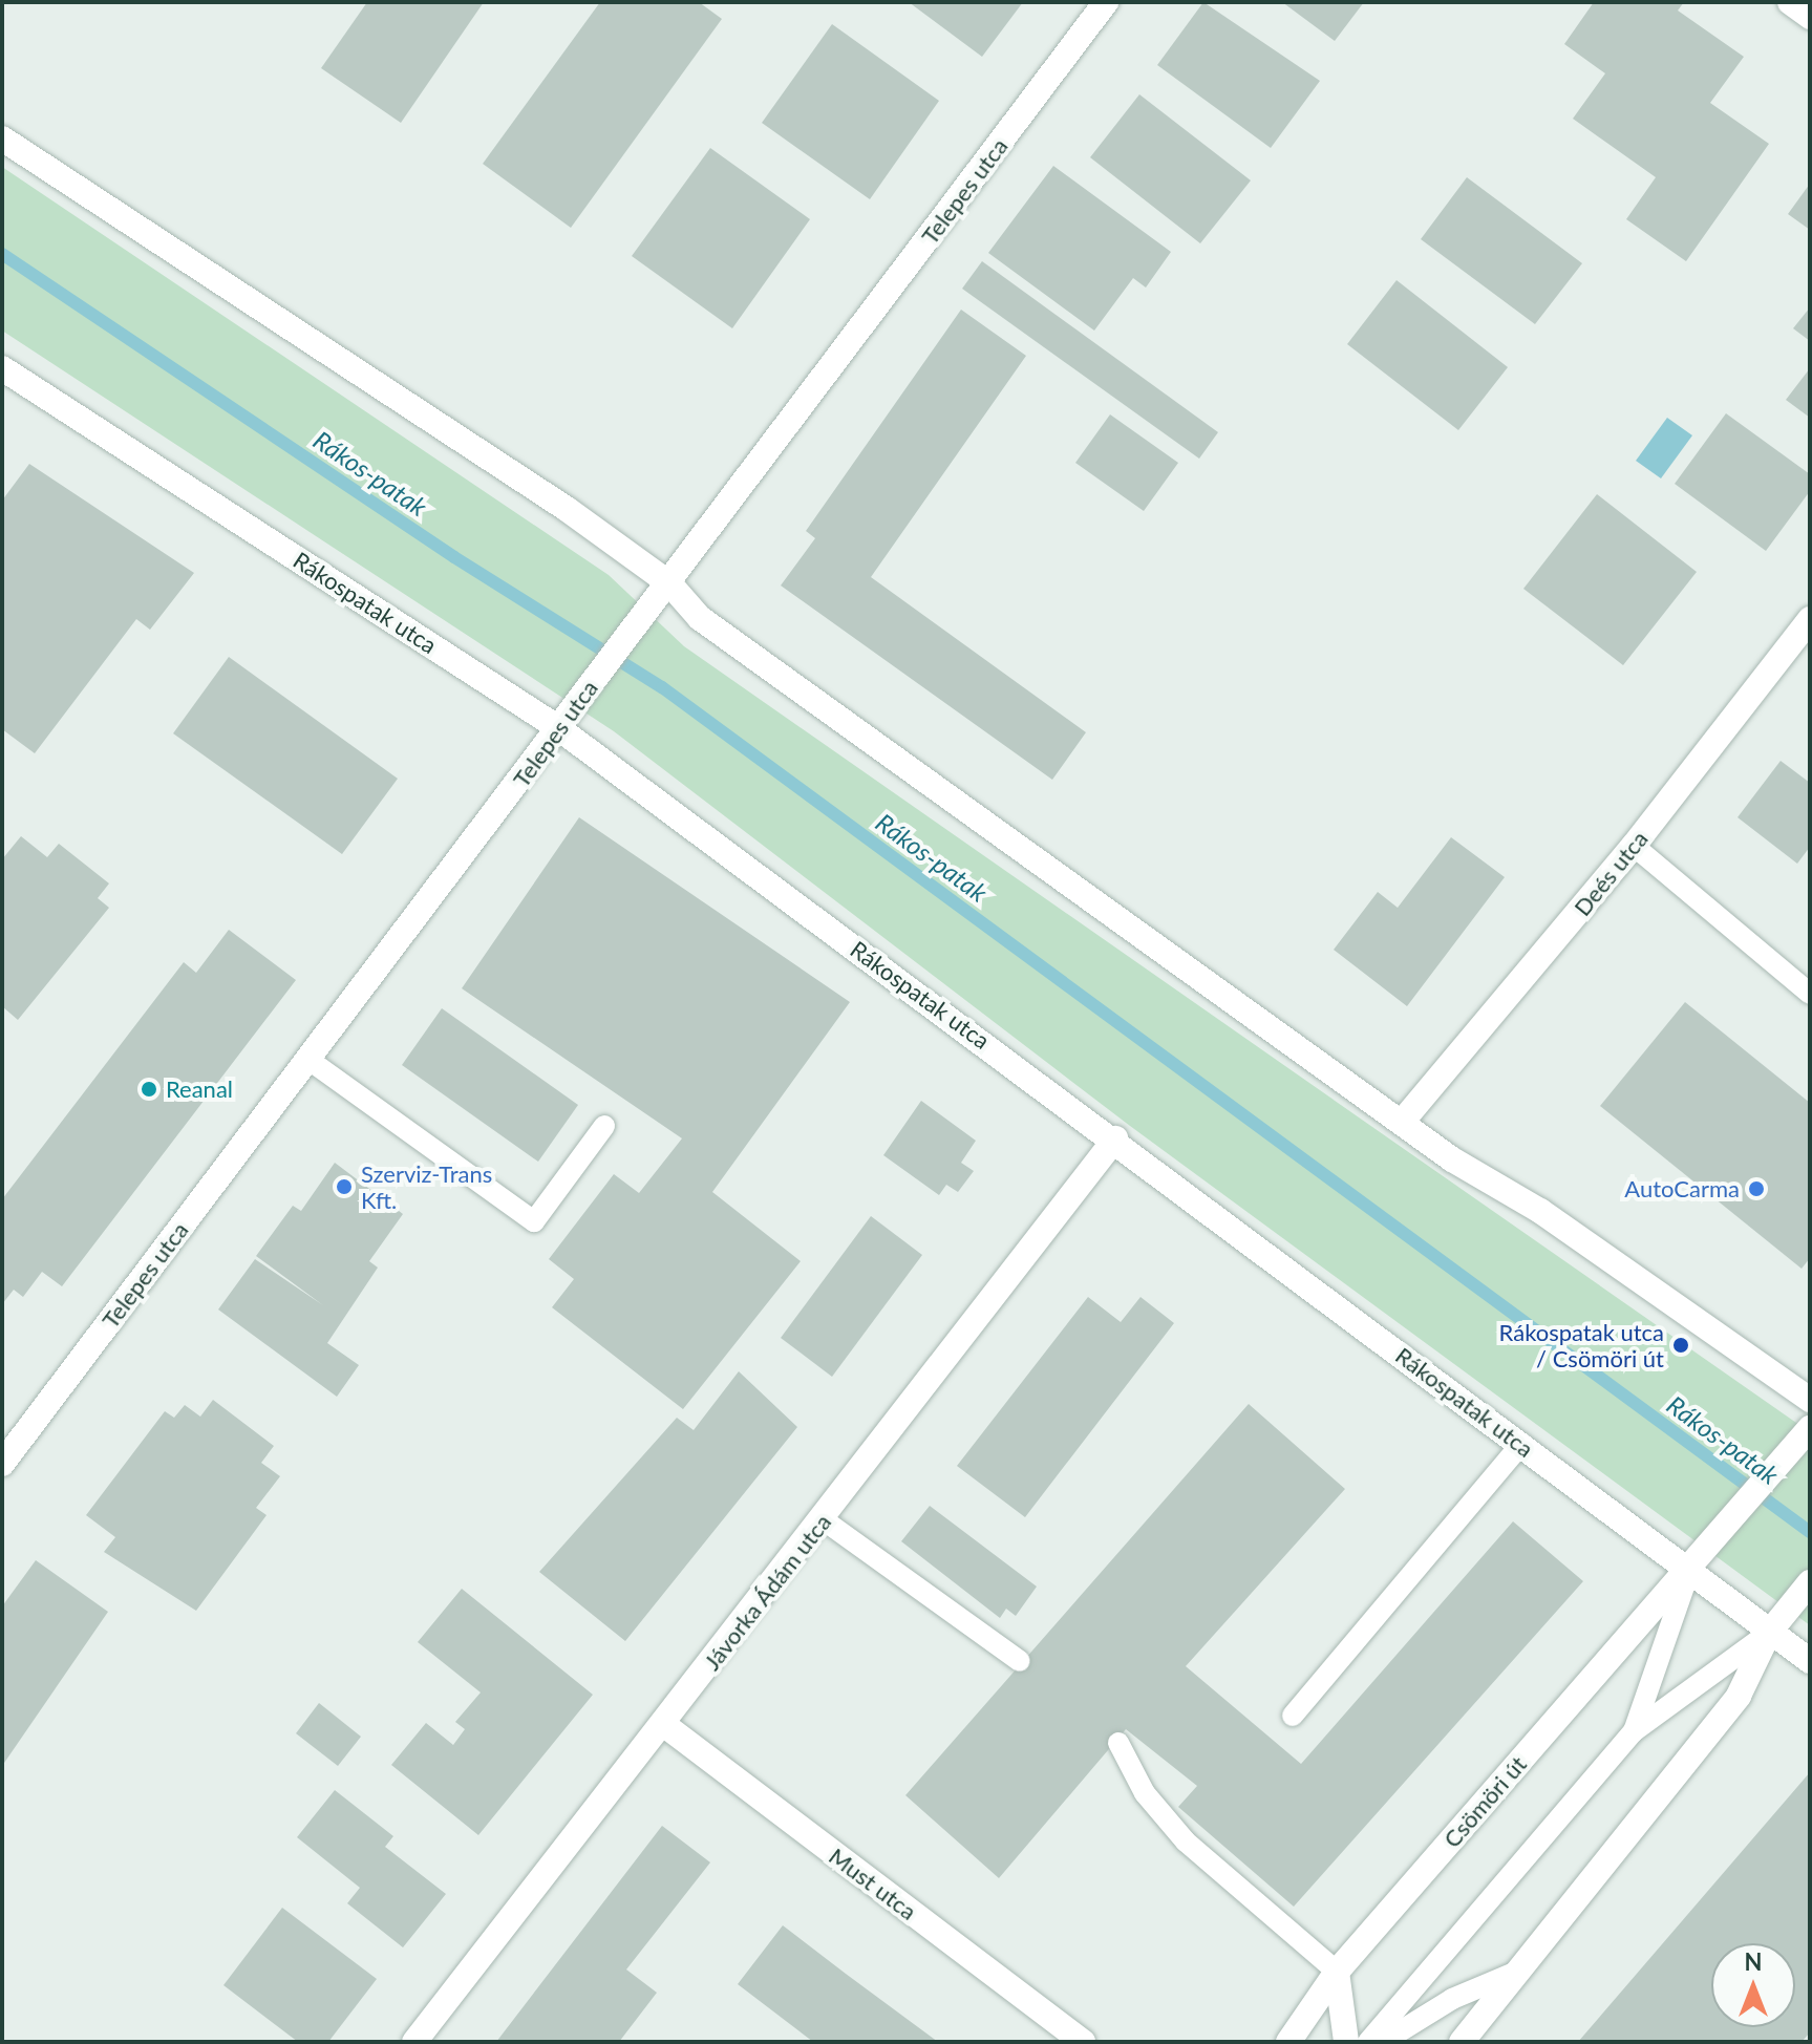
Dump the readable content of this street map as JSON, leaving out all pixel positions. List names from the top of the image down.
{
  "streets": {
    "street": [
      "Telepes utca",
      "Rákospatak utca",
      "Deés utca",
      "Jávorka Ádám utca",
      "Csömöri út",
      "Must utca"
    ]
  },
  "crossings": [
    ["Telepes utca", "Rákospatak utca"],
    ["Rákospatak utca", "Jávorka Ádám utca"],
    ["Rákospatak utca", "Csömöri út"],
    ["Jávorka Ádám utca", "Must utca"]
  ],
  "water": ["Rákos-patak"],
  "places": [
    "Reanal",
    "Szerviz-Trans Kft.",
    "AutoCarma",
    "Rákospatak utca / Csömöri út"
  ],
  "north": "top"
}
